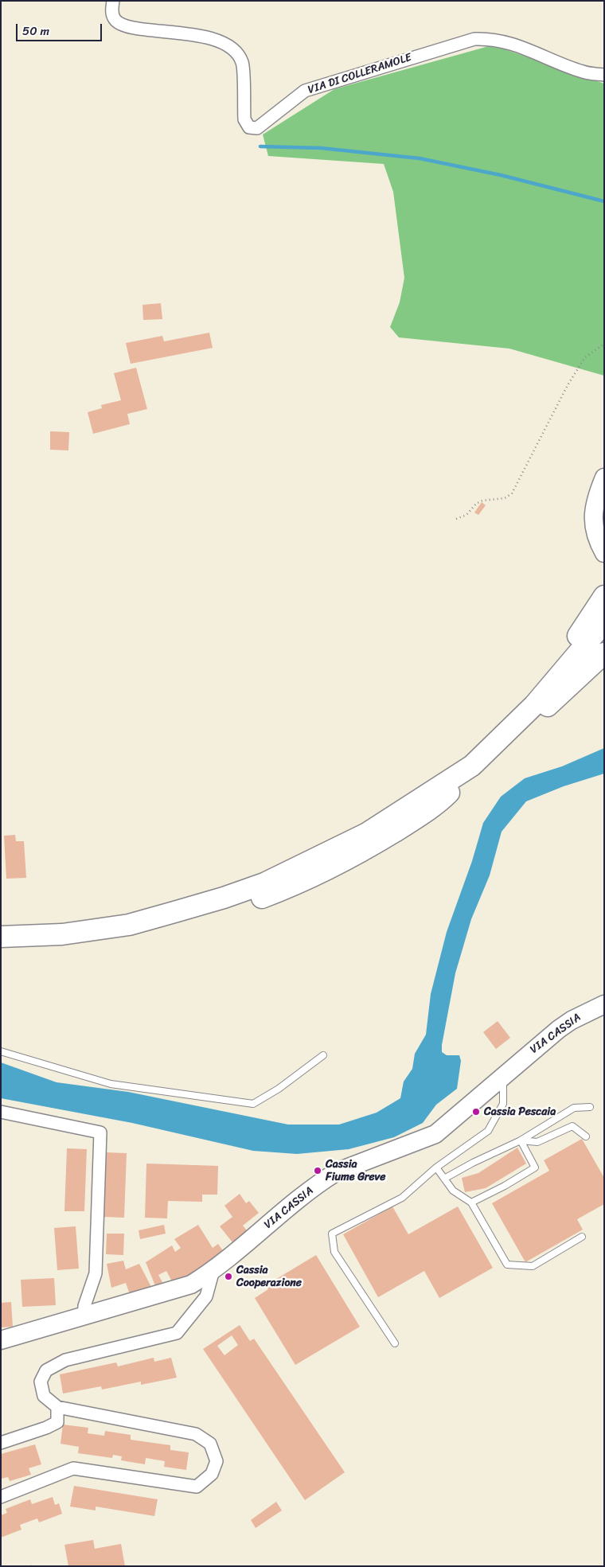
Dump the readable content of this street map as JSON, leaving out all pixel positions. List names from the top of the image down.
{
  "streets": {
    "main road": ["VIA CASSIA"],
    "street": ["VIA DI COLLERAMOLE"]
  },
  "places": ["Cassia Pescaia", "Cassia Fiume Greve", "Cassia Cooperazione"],
  "scale_bar": "50 m"
}
